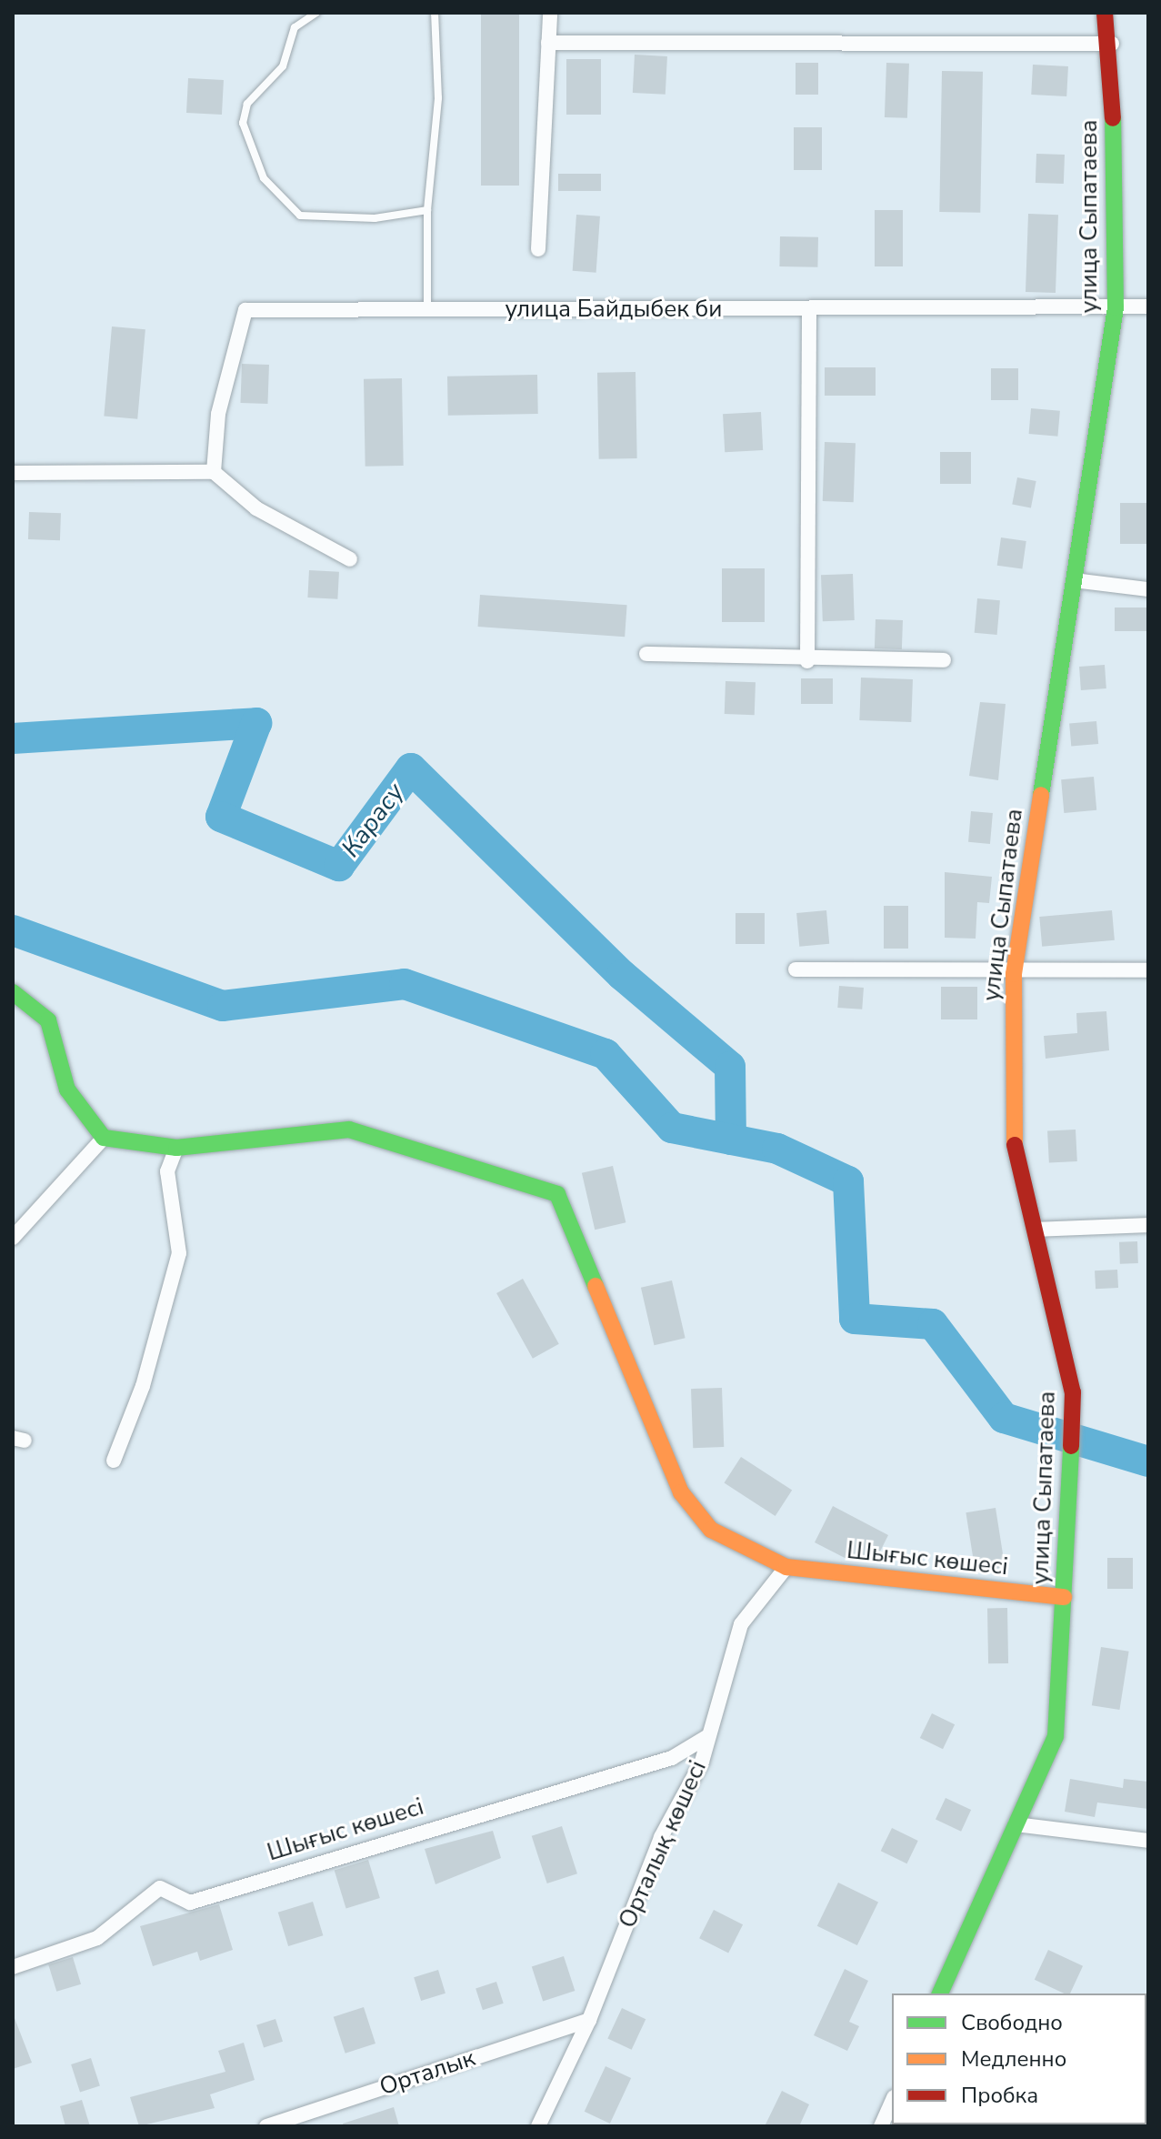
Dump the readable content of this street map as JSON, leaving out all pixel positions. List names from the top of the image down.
{
  "streets": {
    "street": [
      "улица Сыпатаева",
      "улица Байдыбек би",
      "Шығыс көшесі",
      "Орталық көшесі",
      "Орталык"
    ]
  },
  "crossings": [
    ["улица Сыпатаева", "улица Байдыбек би"],
    ["улица Сыпатаева", "Шығыс көшесі"],
    ["Шығыс көшесі", "Орталық көшесі"],
    ["Орталық көшесі", "Орталык"]
  ],
  "water": ["Карасу"],
  "legend": ["Свободно", "Медленно", "Пробка"]
}
